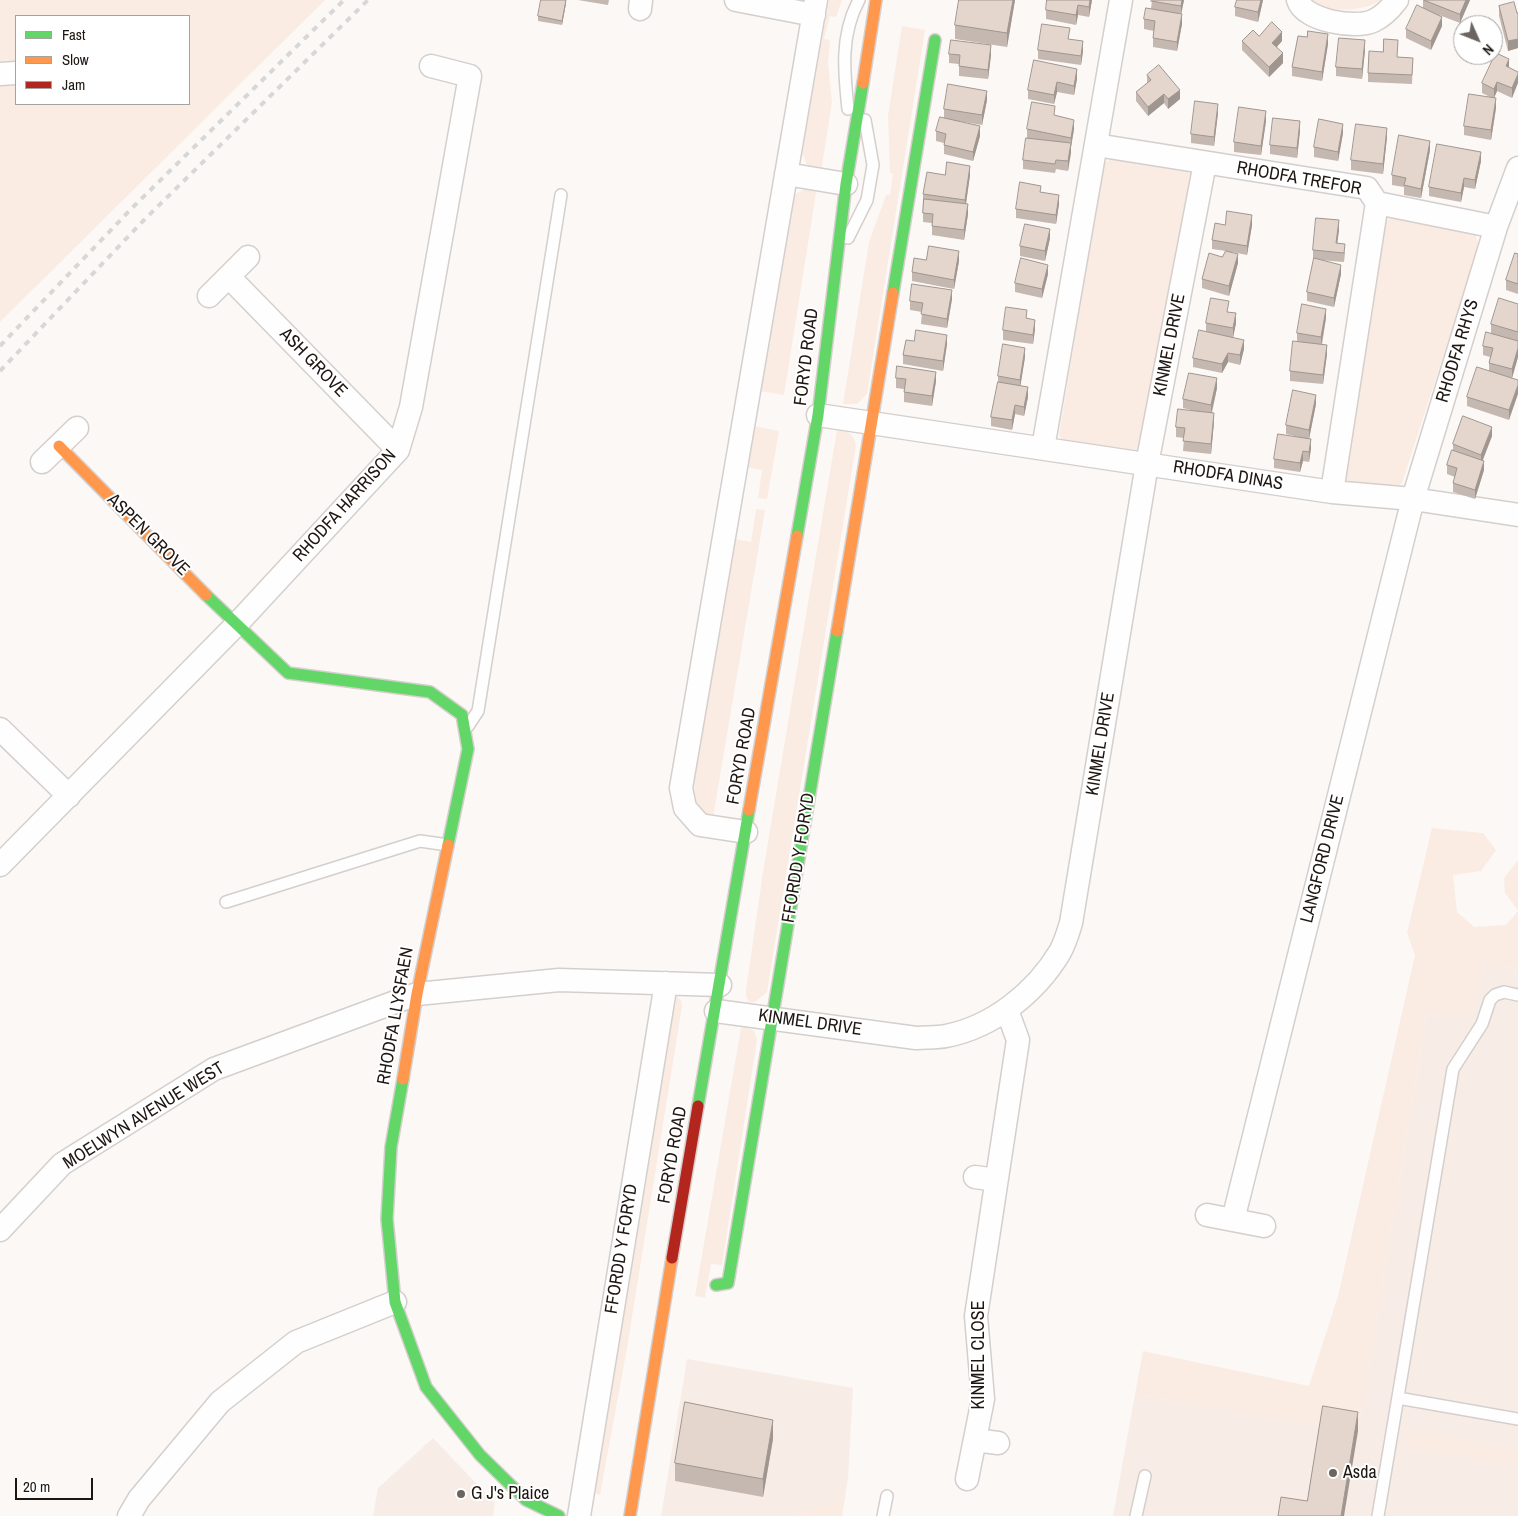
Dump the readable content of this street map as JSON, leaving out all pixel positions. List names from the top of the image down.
{
  "streets": {
    "street": [
      "RHODFA TREFOR",
      "KINMEL DRIVE",
      "RHODFA RHYS",
      "FORYD ROAD",
      "ASH GROVE",
      "RHODFA DINAS",
      "RHODFA HARRISON",
      "ASPEN GROVE",
      "FFORDD Y FORYD",
      "LANGFORD DRIVE",
      "RHODFA LLYSFAEN",
      "MOELWYN AVENUE WEST",
      "KINMEL CLOSE"
    ]
  },
  "crossings": [
    ["RHODFA TREFOR", "KINMEL DRIVE"],
    ["RHODFA TREFOR", "RHODFA RHYS"],
    ["KINMEL DRIVE", "FORYD ROAD"],
    ["KINMEL DRIVE", "RHODFA DINAS"],
    ["KINMEL DRIVE", "FFORDD Y FORYD"],
    ["KINMEL DRIVE", "KINMEL CLOSE"],
    ["RHODFA RHYS", "RHODFA DINAS"],
    ["RHODFA RHYS", "LANGFORD DRIVE"],
    ["FORYD ROAD", "RHODFA DINAS"],
    ["FORYD ROAD", "MOELWYN AVENUE WEST"],
    ["ASH GROVE", "RHODFA HARRISON"],
    ["RHODFA DINAS", "FFORDD Y FORYD"],
    ["RHODFA DINAS", "LANGFORD DRIVE"],
    ["RHODFA HARRISON", "ASPEN GROVE"],
    ["RHODFA HARRISON", "RHODFA LLYSFAEN"],
    ["ASPEN GROVE", "RHODFA LLYSFAEN"],
    ["FFORDD Y FORYD", "MOELWYN AVENUE WEST"],
    ["RHODFA LLYSFAEN", "MOELWYN AVENUE WEST"]
  ],
  "places": ["Asda", "G J's Plaice"],
  "legend": ["Fast", "Slow", "Jam"],
  "scale_bar": "20 m",
  "north": "bottom right"
}
